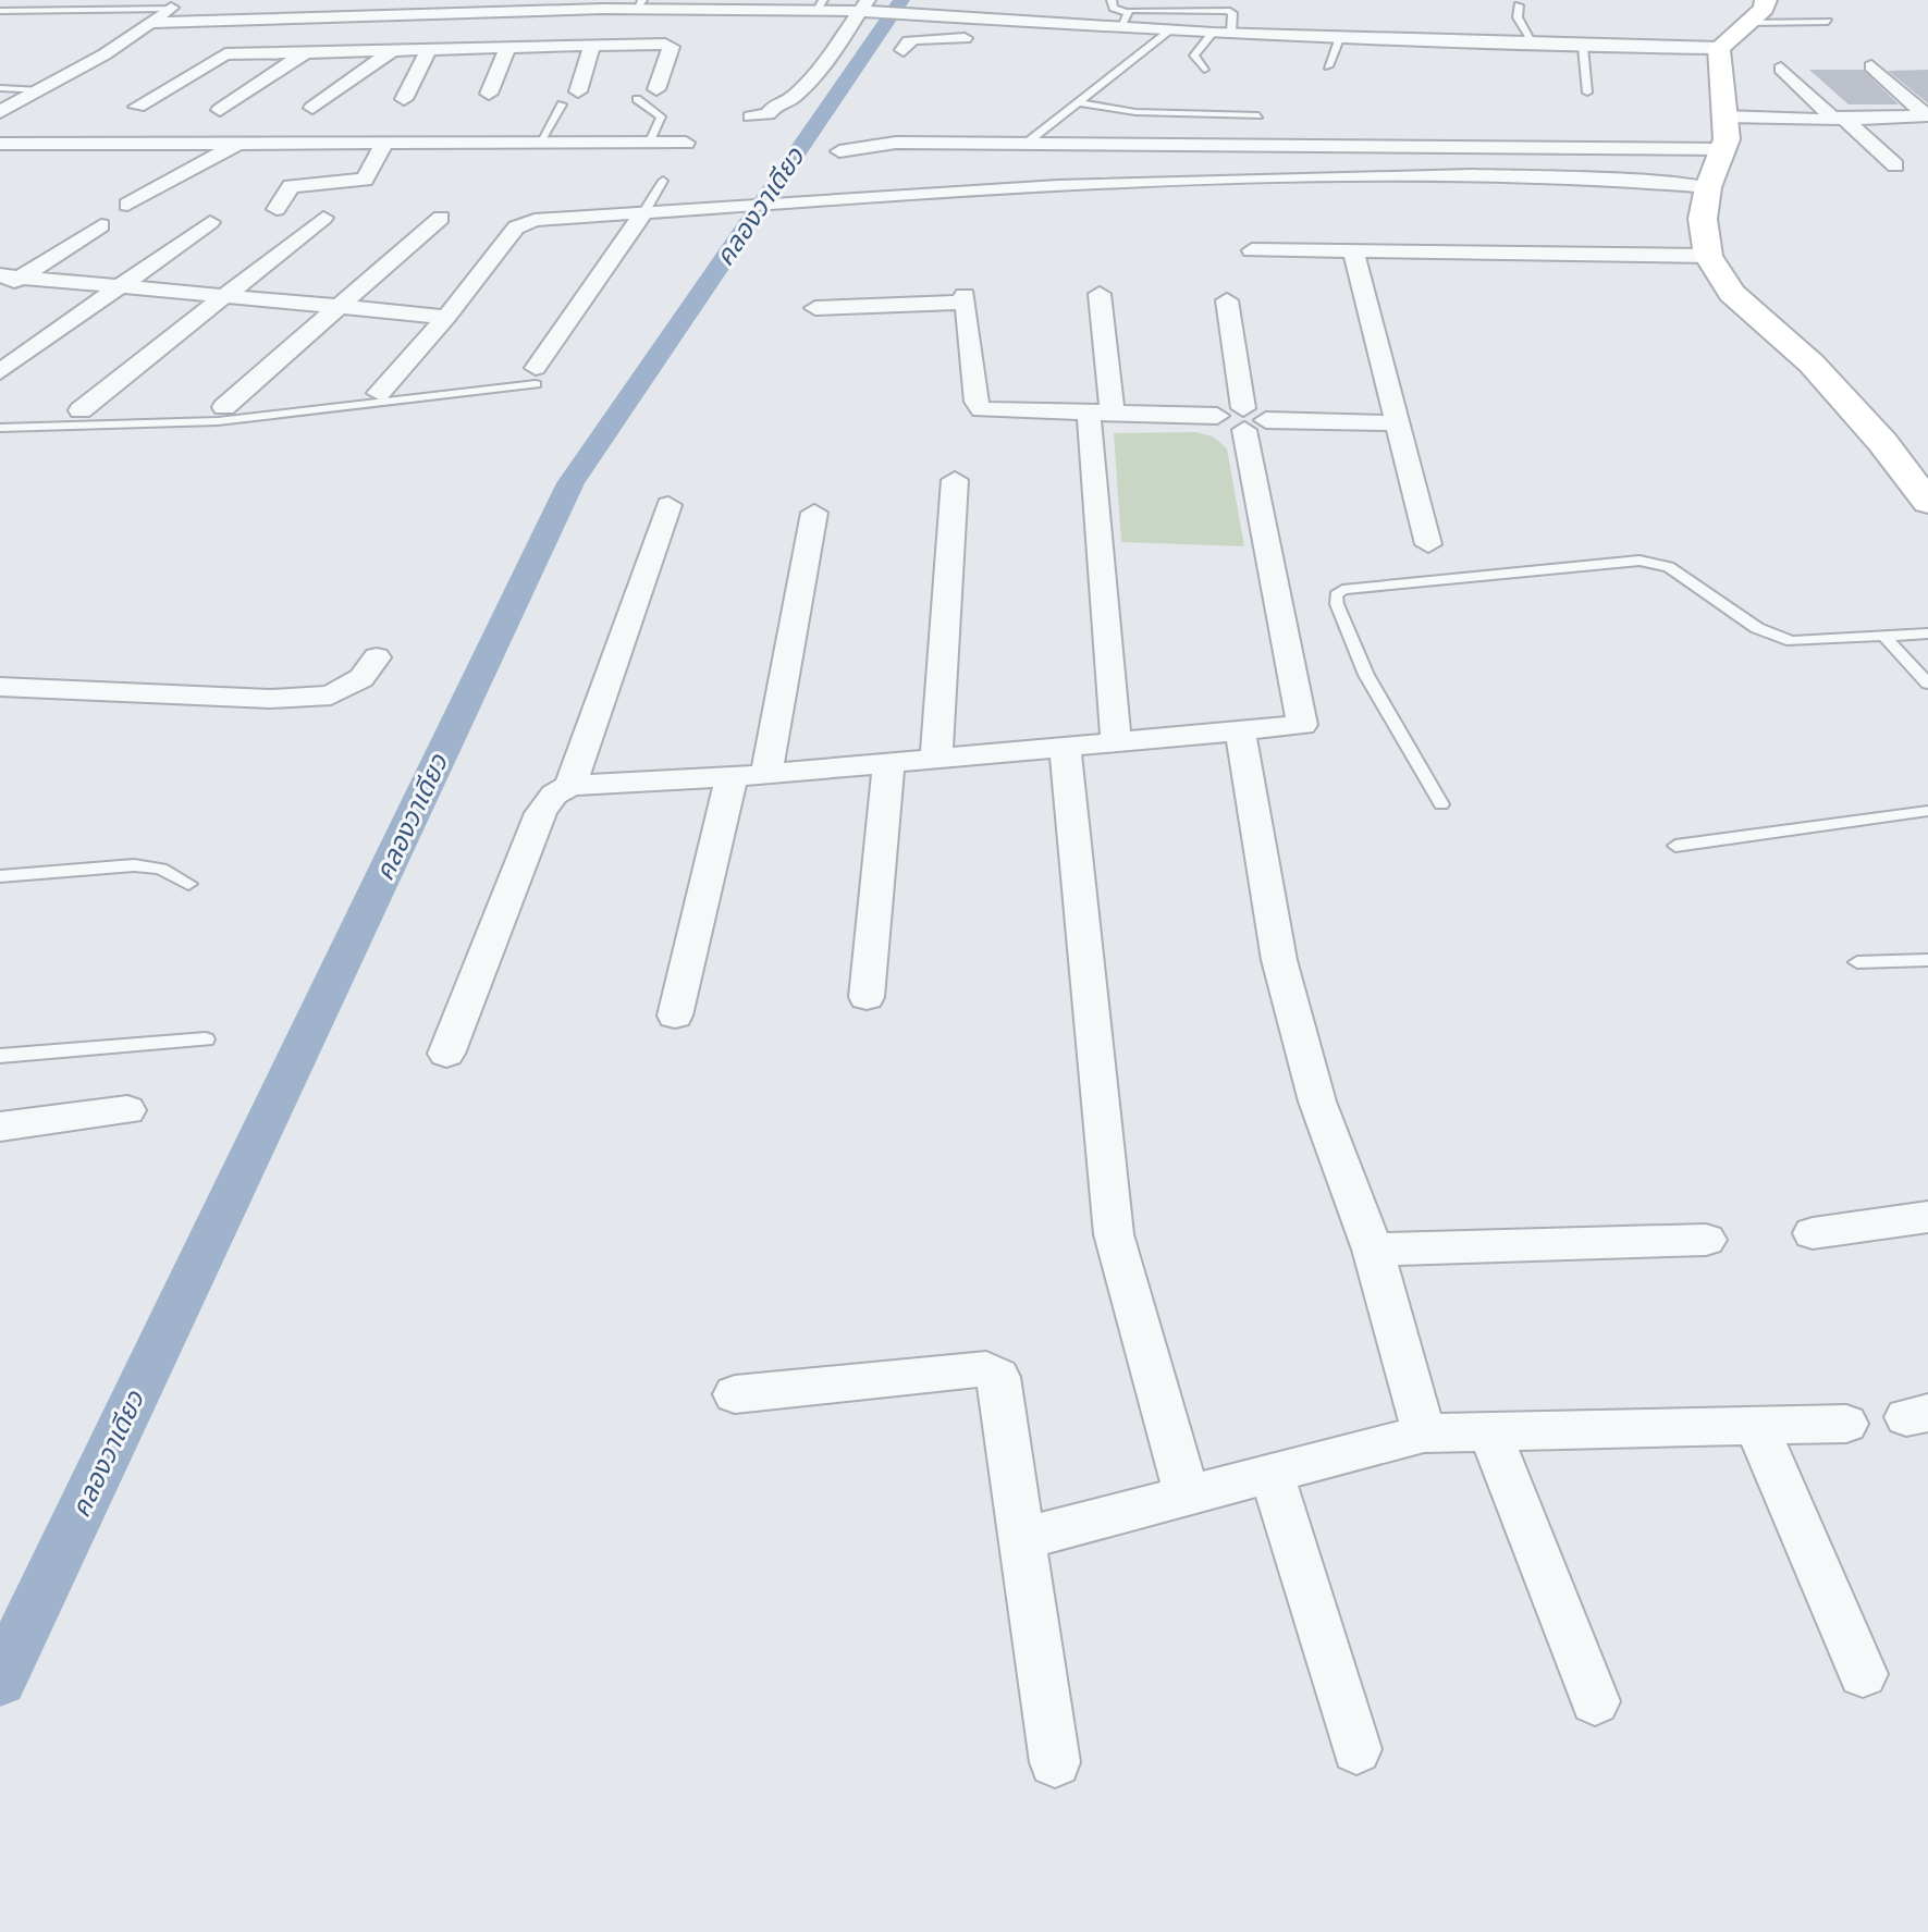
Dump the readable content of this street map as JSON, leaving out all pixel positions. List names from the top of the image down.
{
  "water": ["คลองวาเดียว"]
}
